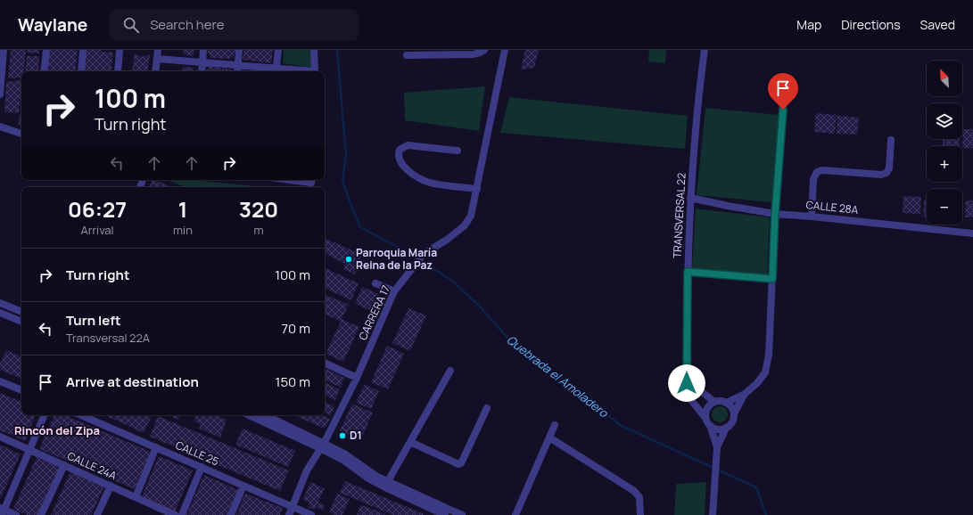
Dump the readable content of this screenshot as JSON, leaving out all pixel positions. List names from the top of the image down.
{
  "streets": {
    "street": [
      "CALLE 28A",
      "TRANSVERSAL 22",
      "CARRERA 17",
      "CALLE 25",
      "CALLE 24A"
    ]
  },
  "crossings": [
    ["CALLE 28A", "TRANSVERSAL 22"],
    ["CARRERA 17", "CALLE 25"]
  ],
  "districts": ["Rincón del Zipa"],
  "water": ["Quebrada el Amoladero"],
  "places": ["Parroquia María Reina de la Paz", "D1"],
  "north": "top left",
  "page": {
    "header": "Waylane",
    "search": "Search here",
    "nav": ["Map", "Directions", "Saved"],
    "map_buttons": ["+", "−"],
    "turn": ["100 m", "Turn right"],
    "eta": [
      "06:27",
      "Arrival",
      "1",
      "min",
      "320",
      "m"
    ],
    "list": [
      {
        "name": "Turn right",
        "value": "100 m"
      },
      {
        "name": "Turn left",
        "note": "Transversal 22A",
        "value": "70 m"
      },
      {
        "name": "Arrive at destination",
        "value": "150 m"
      }
    ]
  }
}
